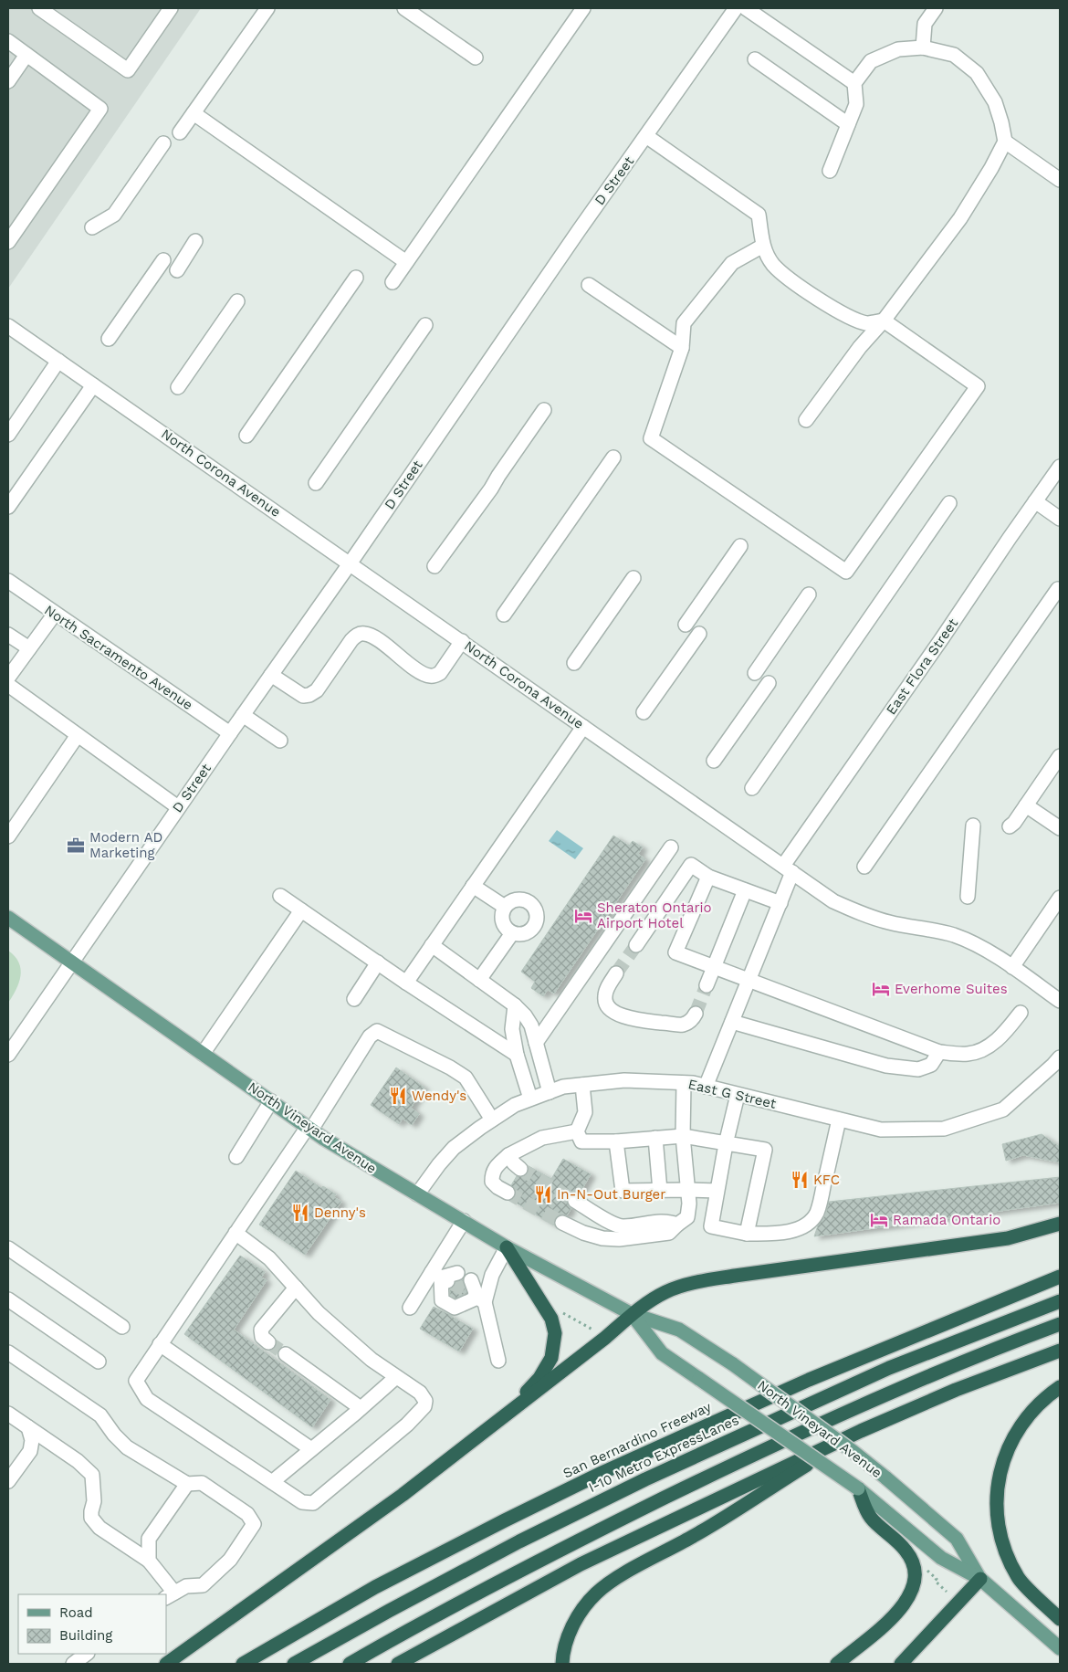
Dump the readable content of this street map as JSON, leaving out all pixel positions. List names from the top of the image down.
{
  "streets": {
    "highway": ["San Bernardino Freeway", "I-10 Metro ExpressLanes"],
    "main road": ["North Vineyard Avenue"],
    "street": [
      "D Street",
      "North Corona Avenue",
      "North Sacramento Avenue",
      "East Flora Street",
      "East G Street"
    ]
  },
  "crossings": [
    ["D Street", "North Corona Avenue"],
    ["D Street", "North Sacramento Avenue"],
    ["D Street", "North Vineyard Avenue"],
    ["North Corona Avenue", "East Flora Street"],
    ["East Flora Street", "East G Street"],
    ["East G Street", "North Vineyard Avenue"]
  ],
  "places": {
    "office": ["Modern AD Marketing"],
    "hotel": ["Sheraton Ontario Airport Hotel", "Everhome Suites", "Ramada Ontario"],
    "restaurant": [
      "Wendy's",
      "KFC",
      "In-N-Out Burger",
      "Denny's"
    ]
  },
  "legend": ["Road", "Building"]
}
